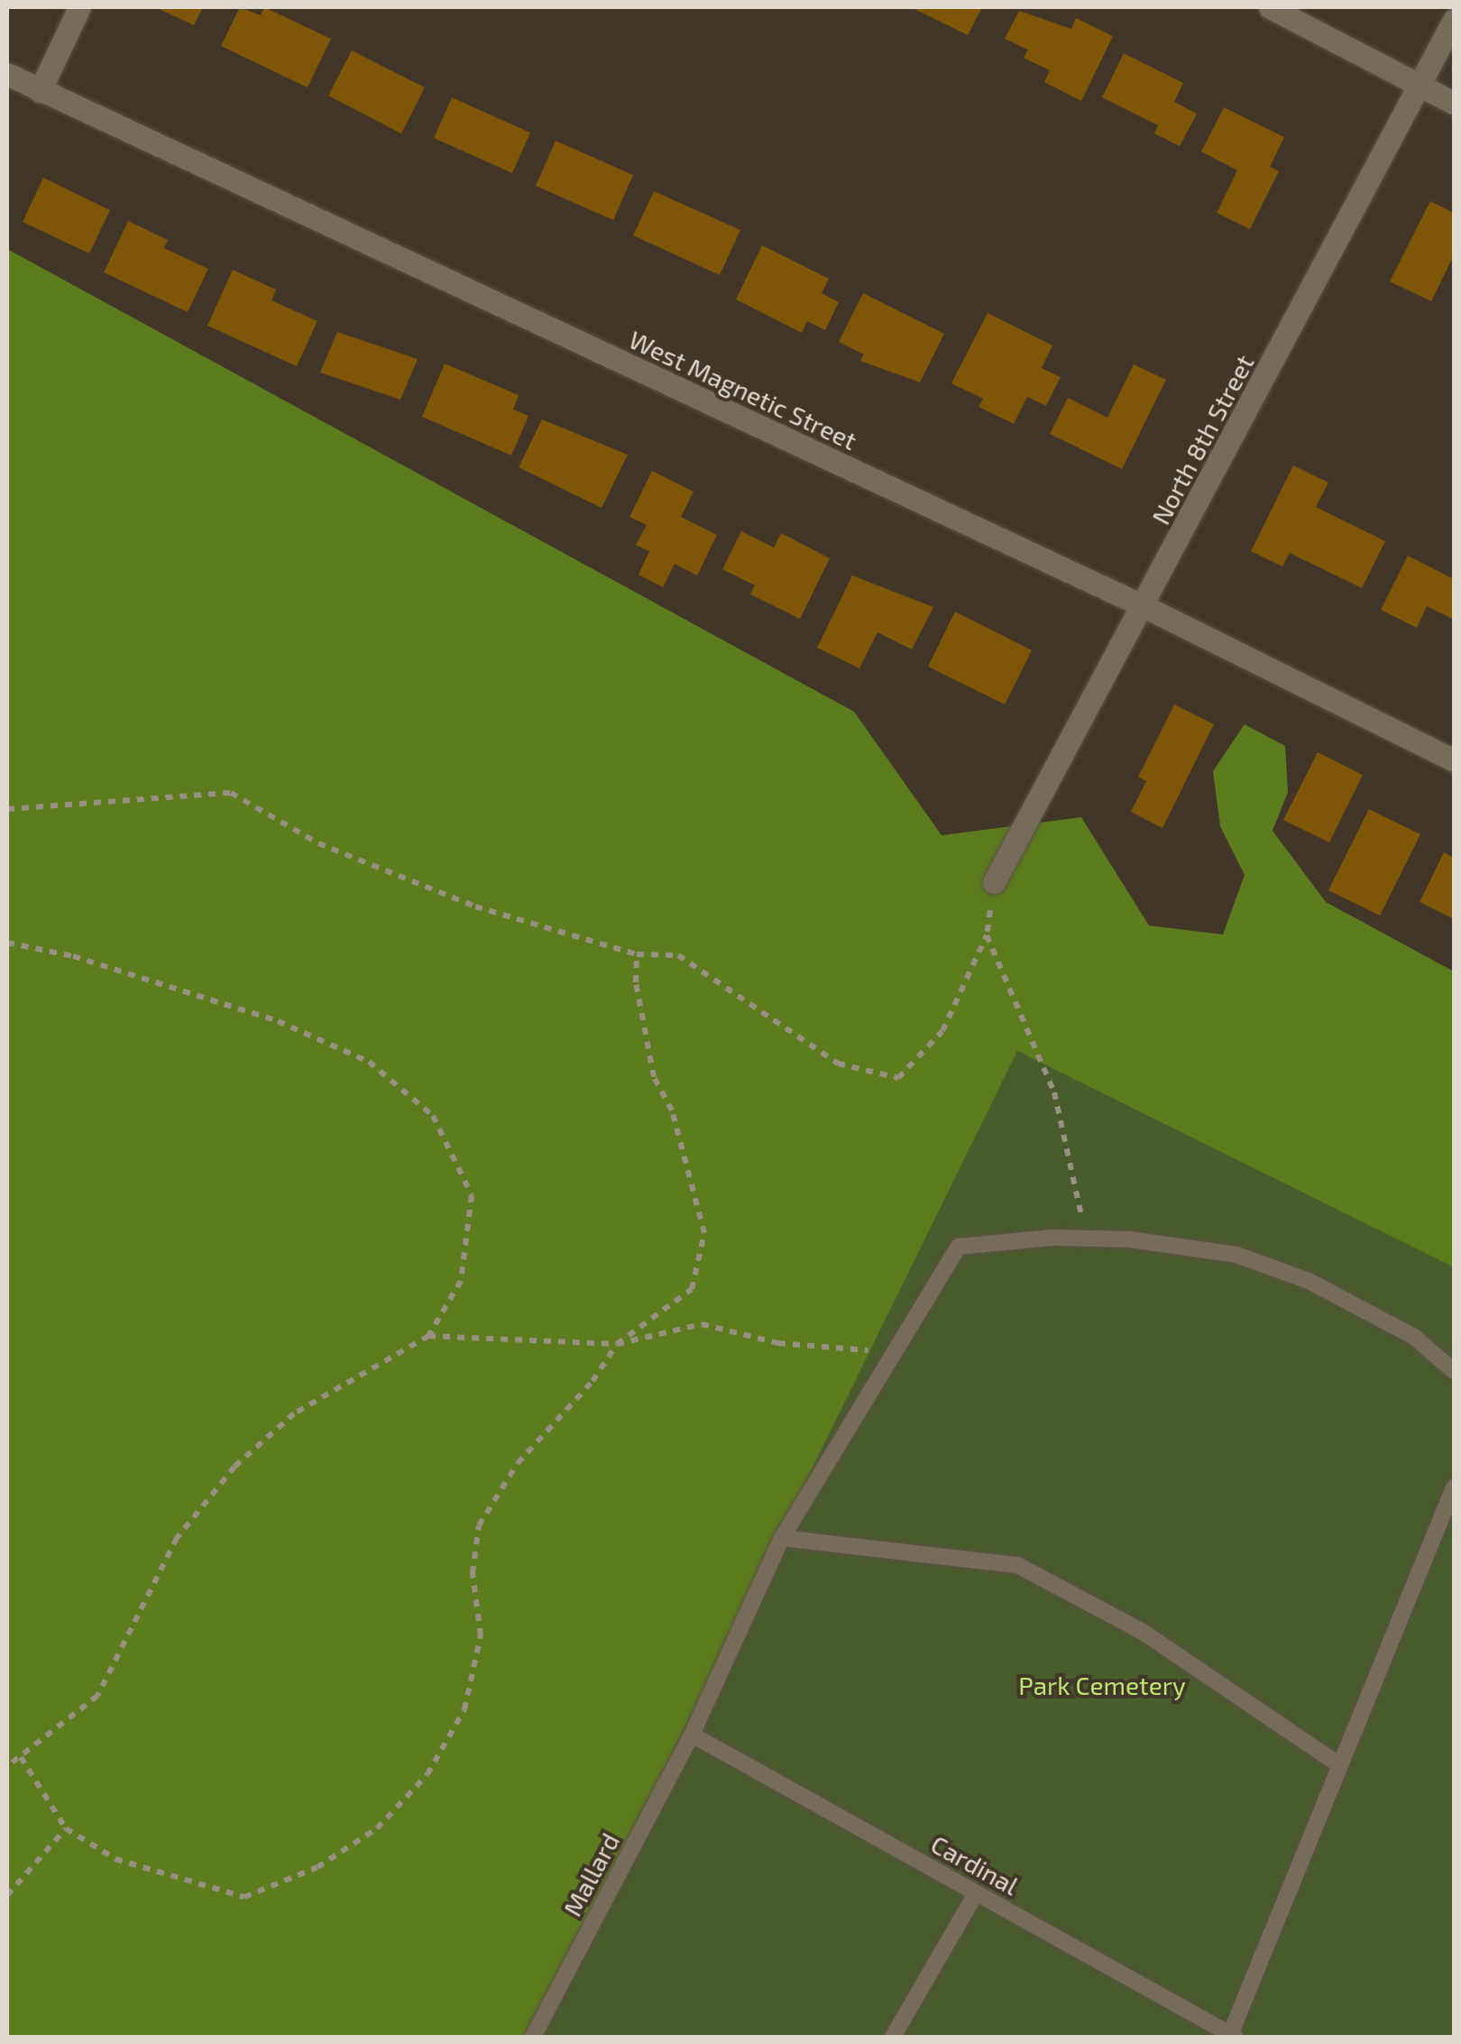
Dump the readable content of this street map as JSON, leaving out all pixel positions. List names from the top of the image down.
{
  "streets": {
    "street": ["West Magnetic Street", "North 8th Street"],
    "lane": ["Cardinal", "Mallard"]
  },
  "crossings": [
    ["West Magnetic Street", "North 8th Street"],
    ["Cardinal", "Mallard"]
  ],
  "parks": ["Park Cemetery"]
}
